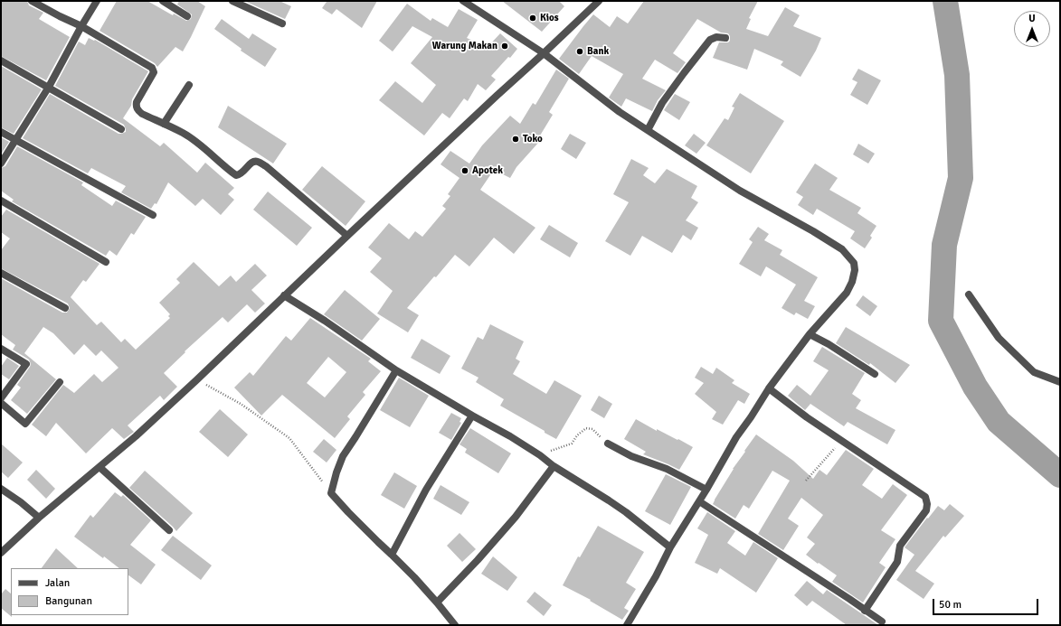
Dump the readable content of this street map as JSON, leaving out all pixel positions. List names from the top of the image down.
{
  "places": [
    "Kios",
    "Warung Makan",
    "Bank",
    "Toko",
    "Apotek"
  ],
  "legend": ["Jalan", "Bangunan"],
  "scale_bar": "50 m",
  "north": "top"
}
